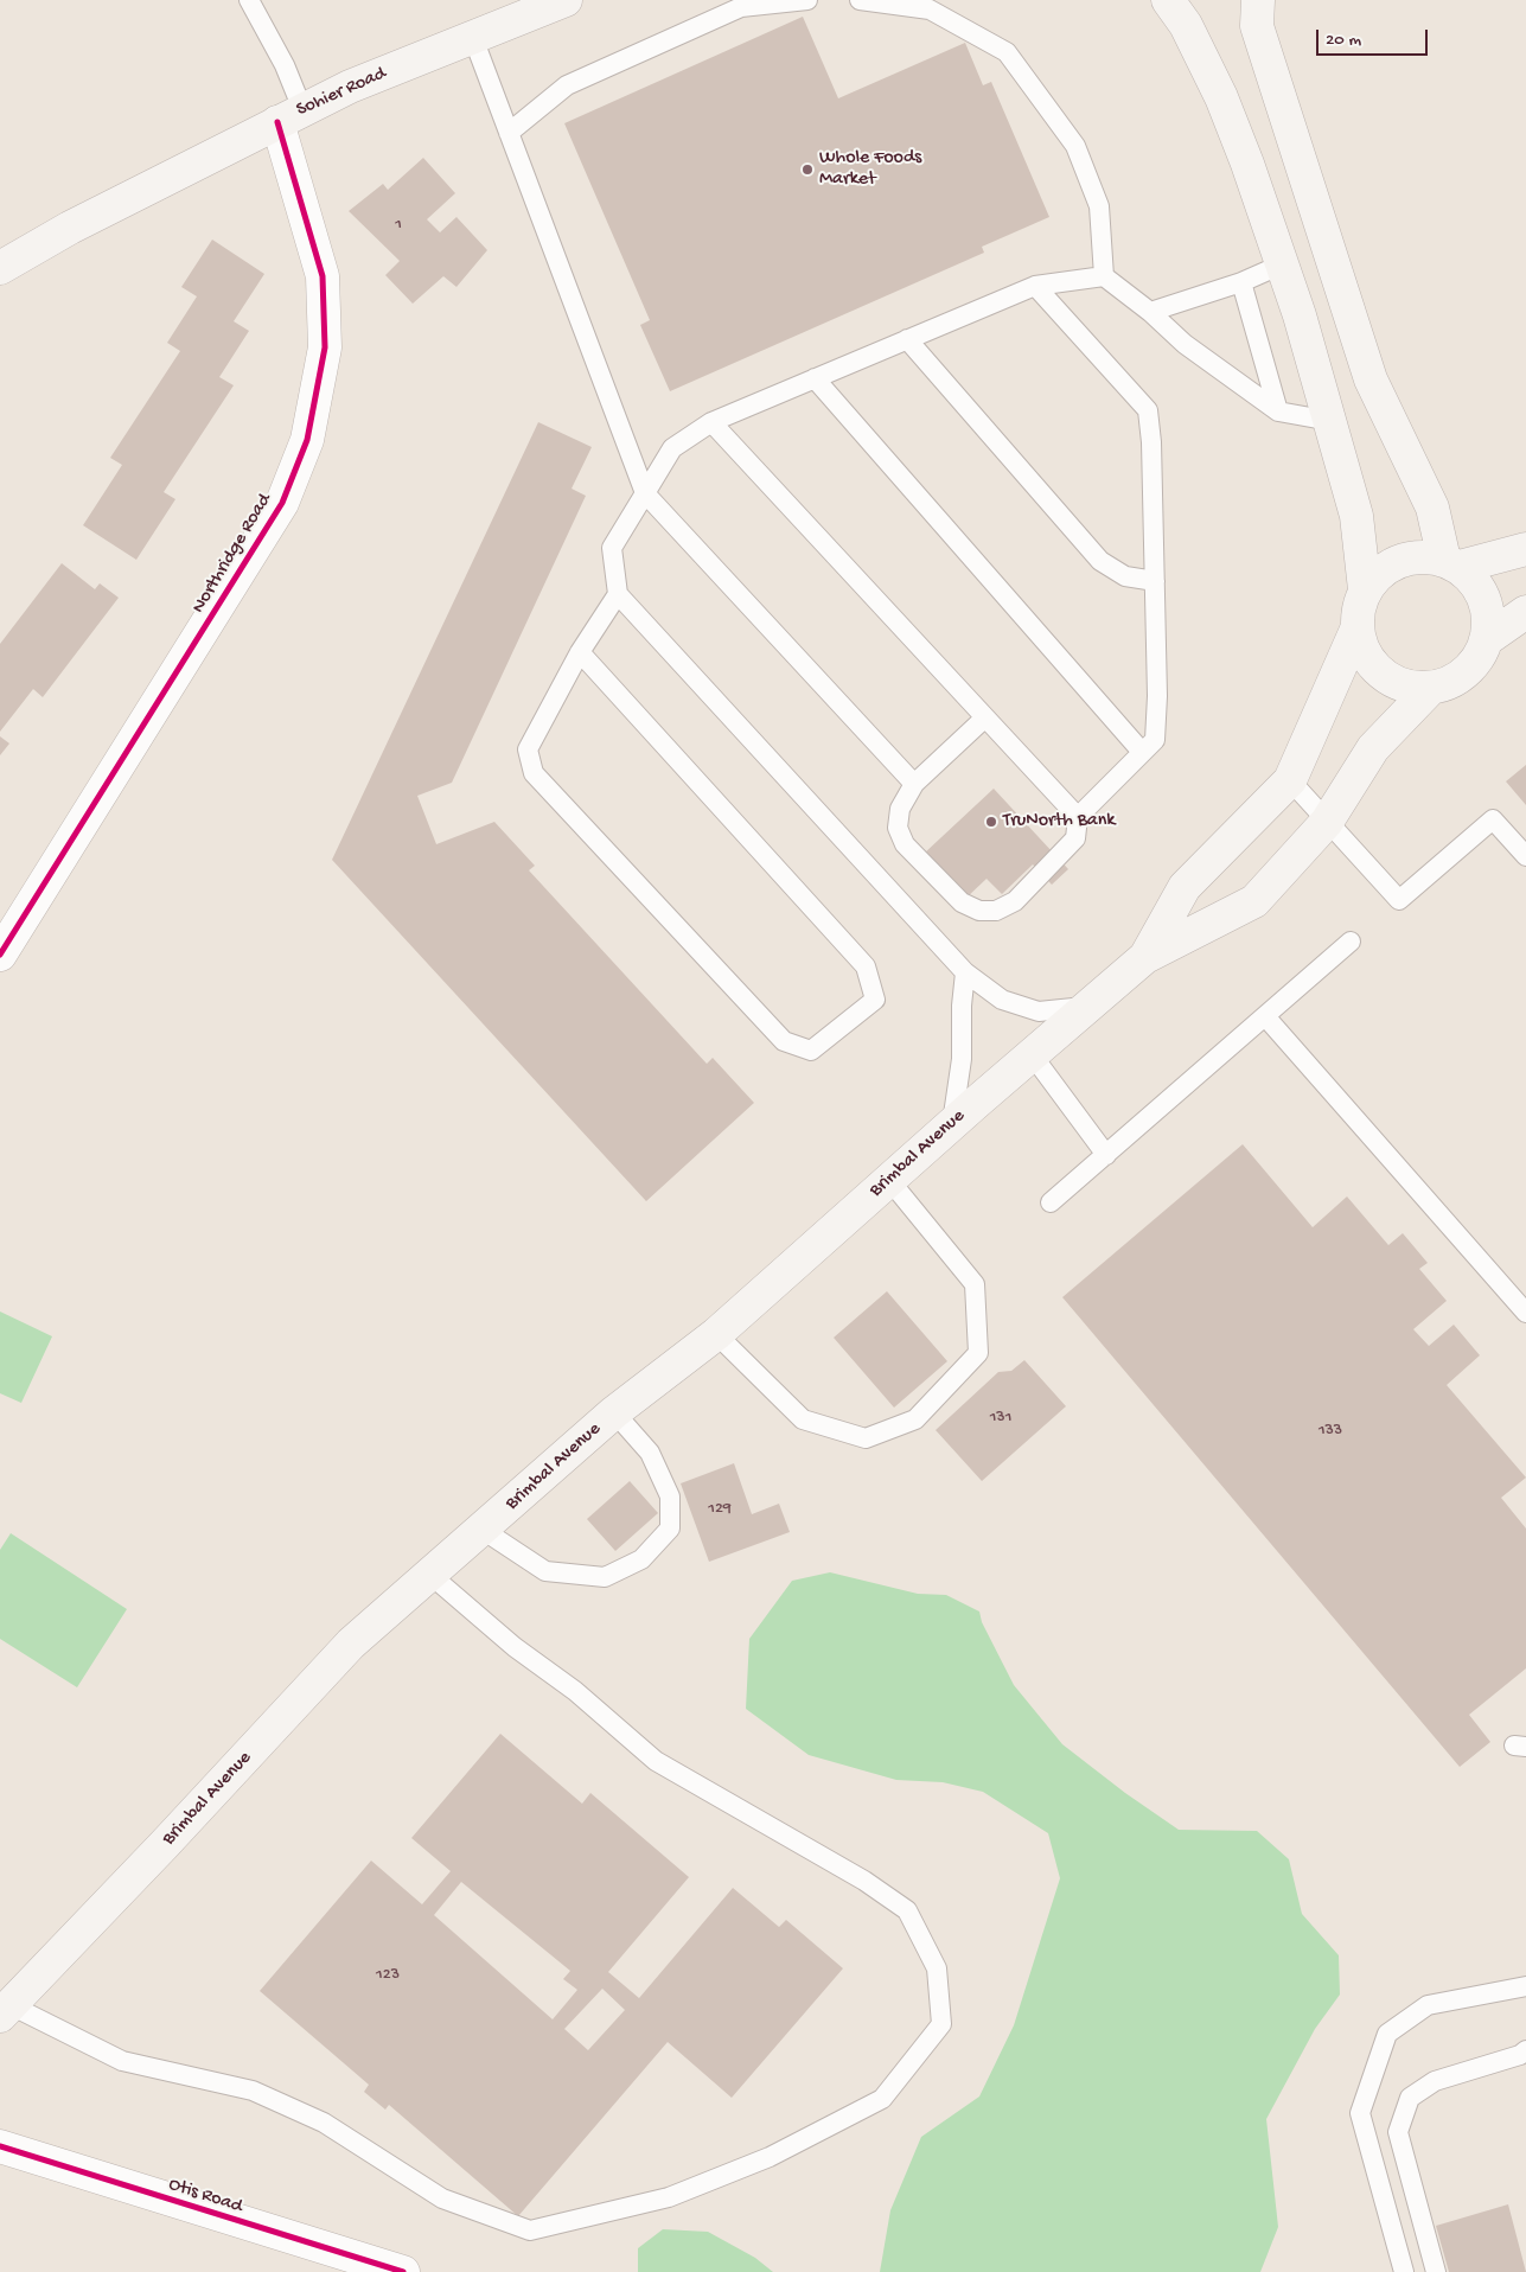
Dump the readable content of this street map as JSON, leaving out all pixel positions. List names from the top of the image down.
{
  "streets": {
    "main road": ["Sohier Road", "Brimbal Avenue"],
    "street": ["Northridge Road", "Otis Road"]
  },
  "crossings": [
    ["Sohier Road", "Northridge Road"]
  ],
  "places": ["Whole Foods Market", "TruNorth Bank"],
  "house_numbers": [
    "1",
    "131",
    "133",
    "129",
    "123"
  ],
  "scale_bar": "20 m"
}
